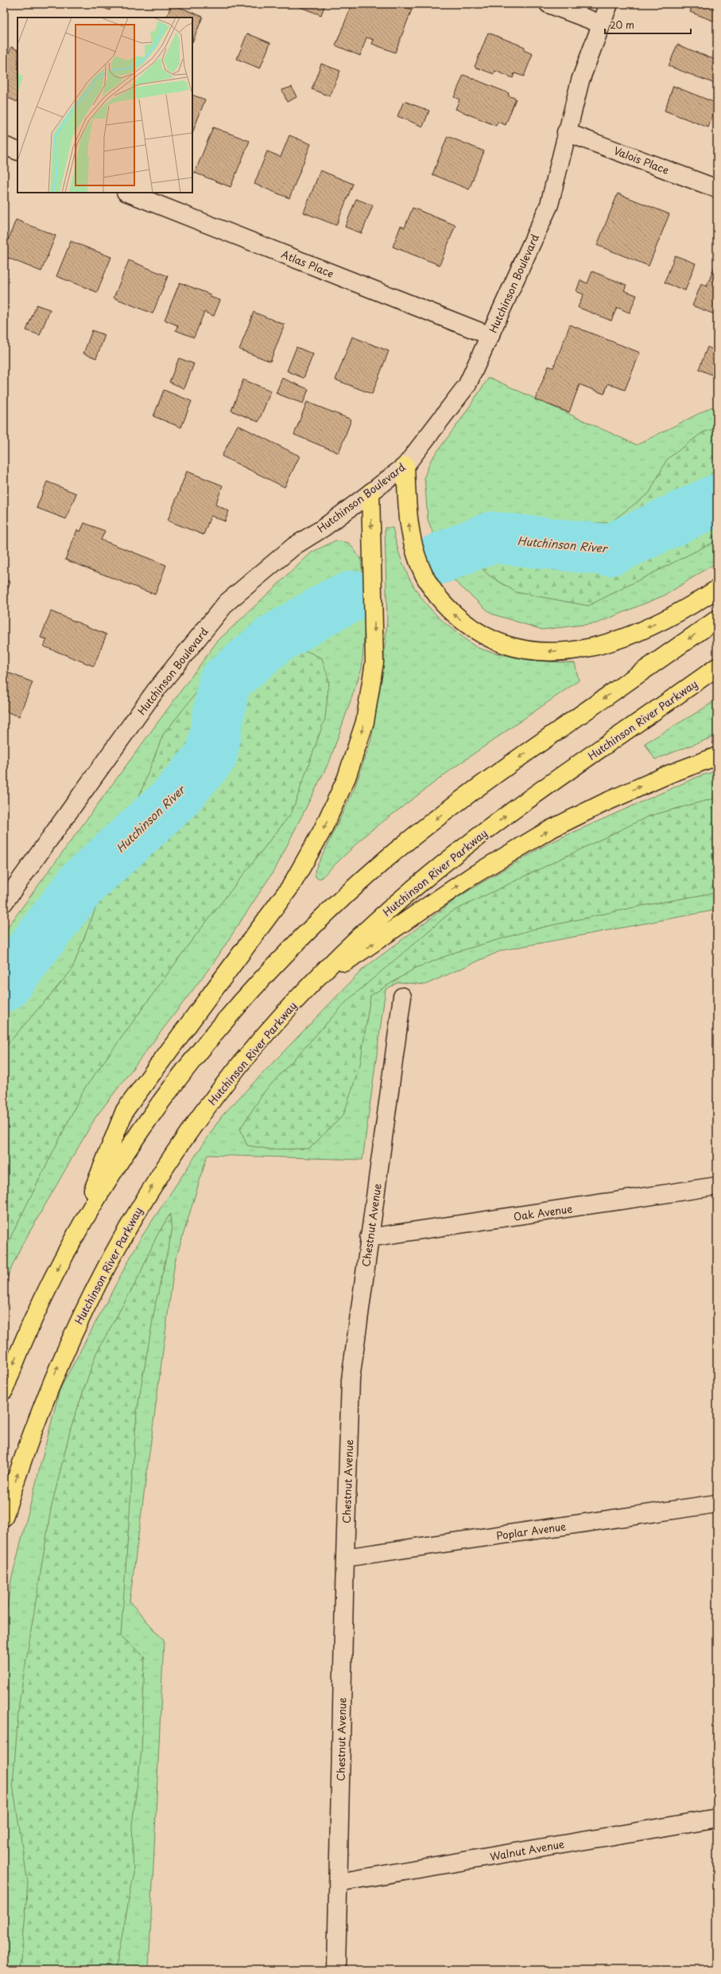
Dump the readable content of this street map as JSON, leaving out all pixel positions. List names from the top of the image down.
{
  "streets": {
    "highway": ["Hutchinson River Parkway"],
    "street": [
      "Valois Place",
      "Atlas Place",
      "Hutchinson Boulevard",
      "Oak Avenue",
      "Chestnut Avenue",
      "Poplar Avenue",
      "Walnut Avenue"
    ]
  },
  "crossings": [
    ["Valois Place", "Hutchinson Boulevard"],
    ["Atlas Place", "Hutchinson Boulevard"],
    ["Oak Avenue", "Chestnut Avenue"],
    ["Chestnut Avenue", "Poplar Avenue"],
    ["Chestnut Avenue", "Walnut Avenue"]
  ],
  "water": ["Hutchinson River"],
  "scale_bar": "20 m"
}
